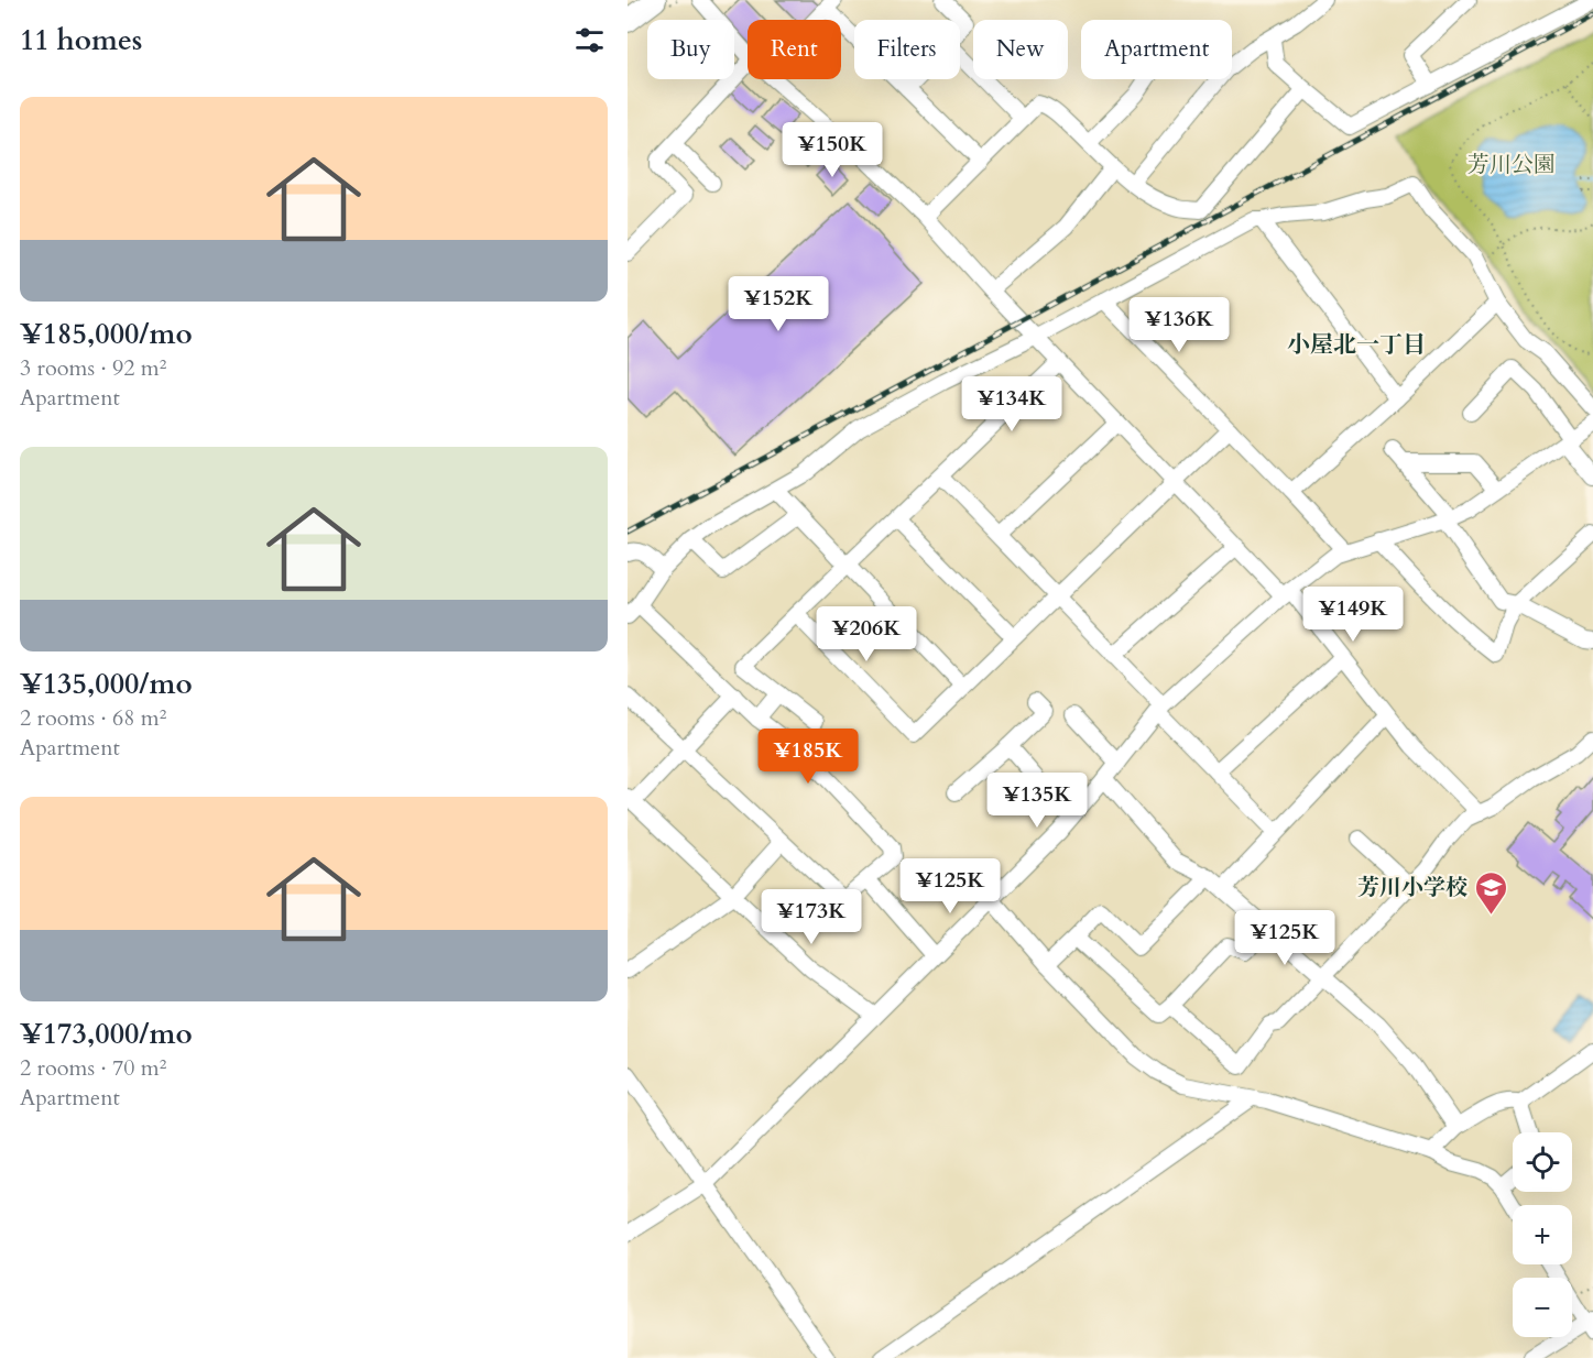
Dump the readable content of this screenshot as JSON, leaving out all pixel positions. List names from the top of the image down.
{
  "districts": ["小屋北一丁目"],
  "parks": ["芳川公園"],
  "places": {
    "school or university": ["芳川小学校"]
  },
  "page": {
    "heading": "11 homes",
    "chip": [
      "Buy",
      "Rent",
      "Filters",
      "New",
      "Apartment"
    ],
    "list": [
      {
        "name": "¥185,000/mo",
        "note": "3 rooms · 92 m² · Apartment"
      },
      {
        "name": "¥135,000/mo",
        "note": "2 rooms · 68 m² · Apartment"
      },
      {
        "name": "¥173,000/mo",
        "note": "2 rooms · 70 m² · Apartment"
      }
    ],
    "price": [
      "¥150K",
      "¥152K",
      "¥136K",
      "¥134K",
      "¥149K",
      "¥206K",
      "¥185K",
      "¥135K",
      "¥125K",
      "¥173K",
      "¥125K"
    ],
    "map_buttons": ["+", "−"]
  }
}
